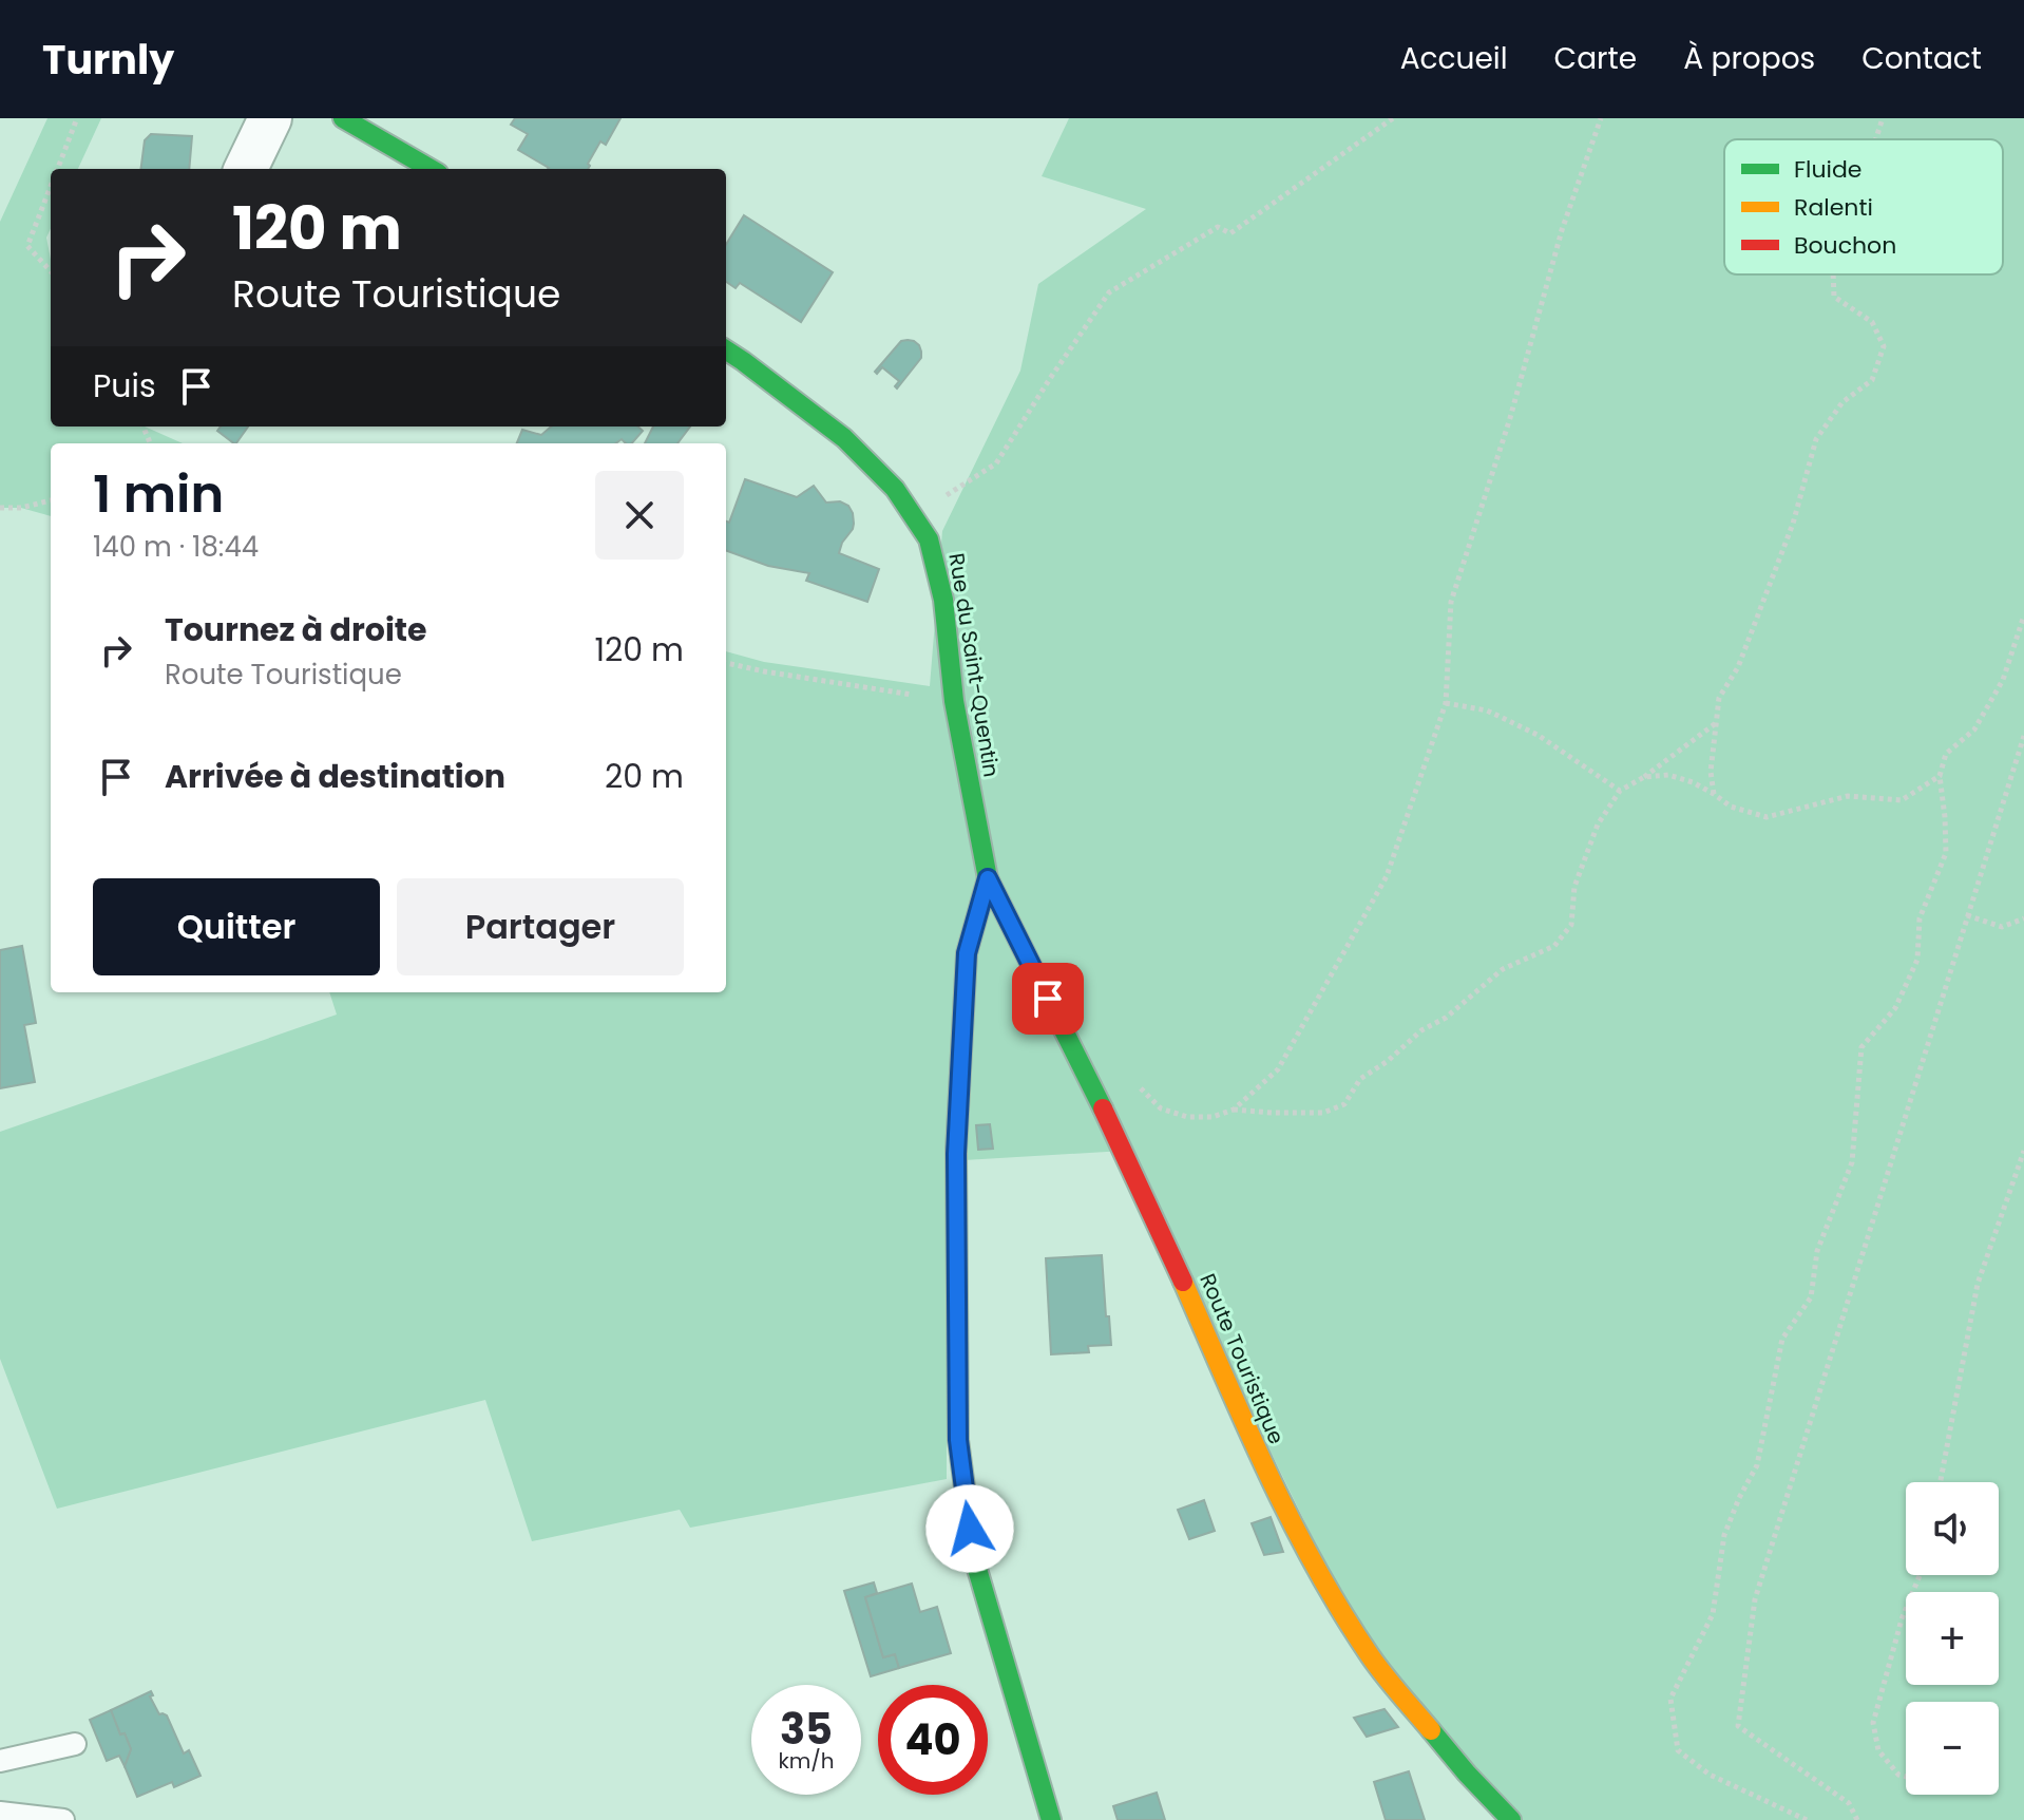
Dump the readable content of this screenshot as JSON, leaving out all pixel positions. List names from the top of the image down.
{
  "streets": {
    "street": ["Rue du Saint-Quentin", "Route Touristique"]
  },
  "crossings": [
    ["Rue du Saint-Quentin", "Route Touristique"]
  ],
  "legend": ["Fluide", "Ralenti", "Bouchon"],
  "page": {
    "header": "Turnly",
    "nav": [
      "Accueil",
      "Carte",
      "À propos",
      "Contact"
    ],
    "turn": ["120 m", "Route Touristique"],
    "then": "Puis",
    "heading": ["1 min", "140 m · 18:44"],
    "list": [
      {
        "name": "Tournez à droite",
        "note": "Route Touristique",
        "value": "120 m"
      },
      {
        "name": "Arrivée à destination",
        "value": "20 m"
      }
    ],
    "buttons": ["Quitter", "Partager"],
    "map_buttons": ["+", "−"],
    "speed": "35 km/h",
    "limit": "40"
  }
}
